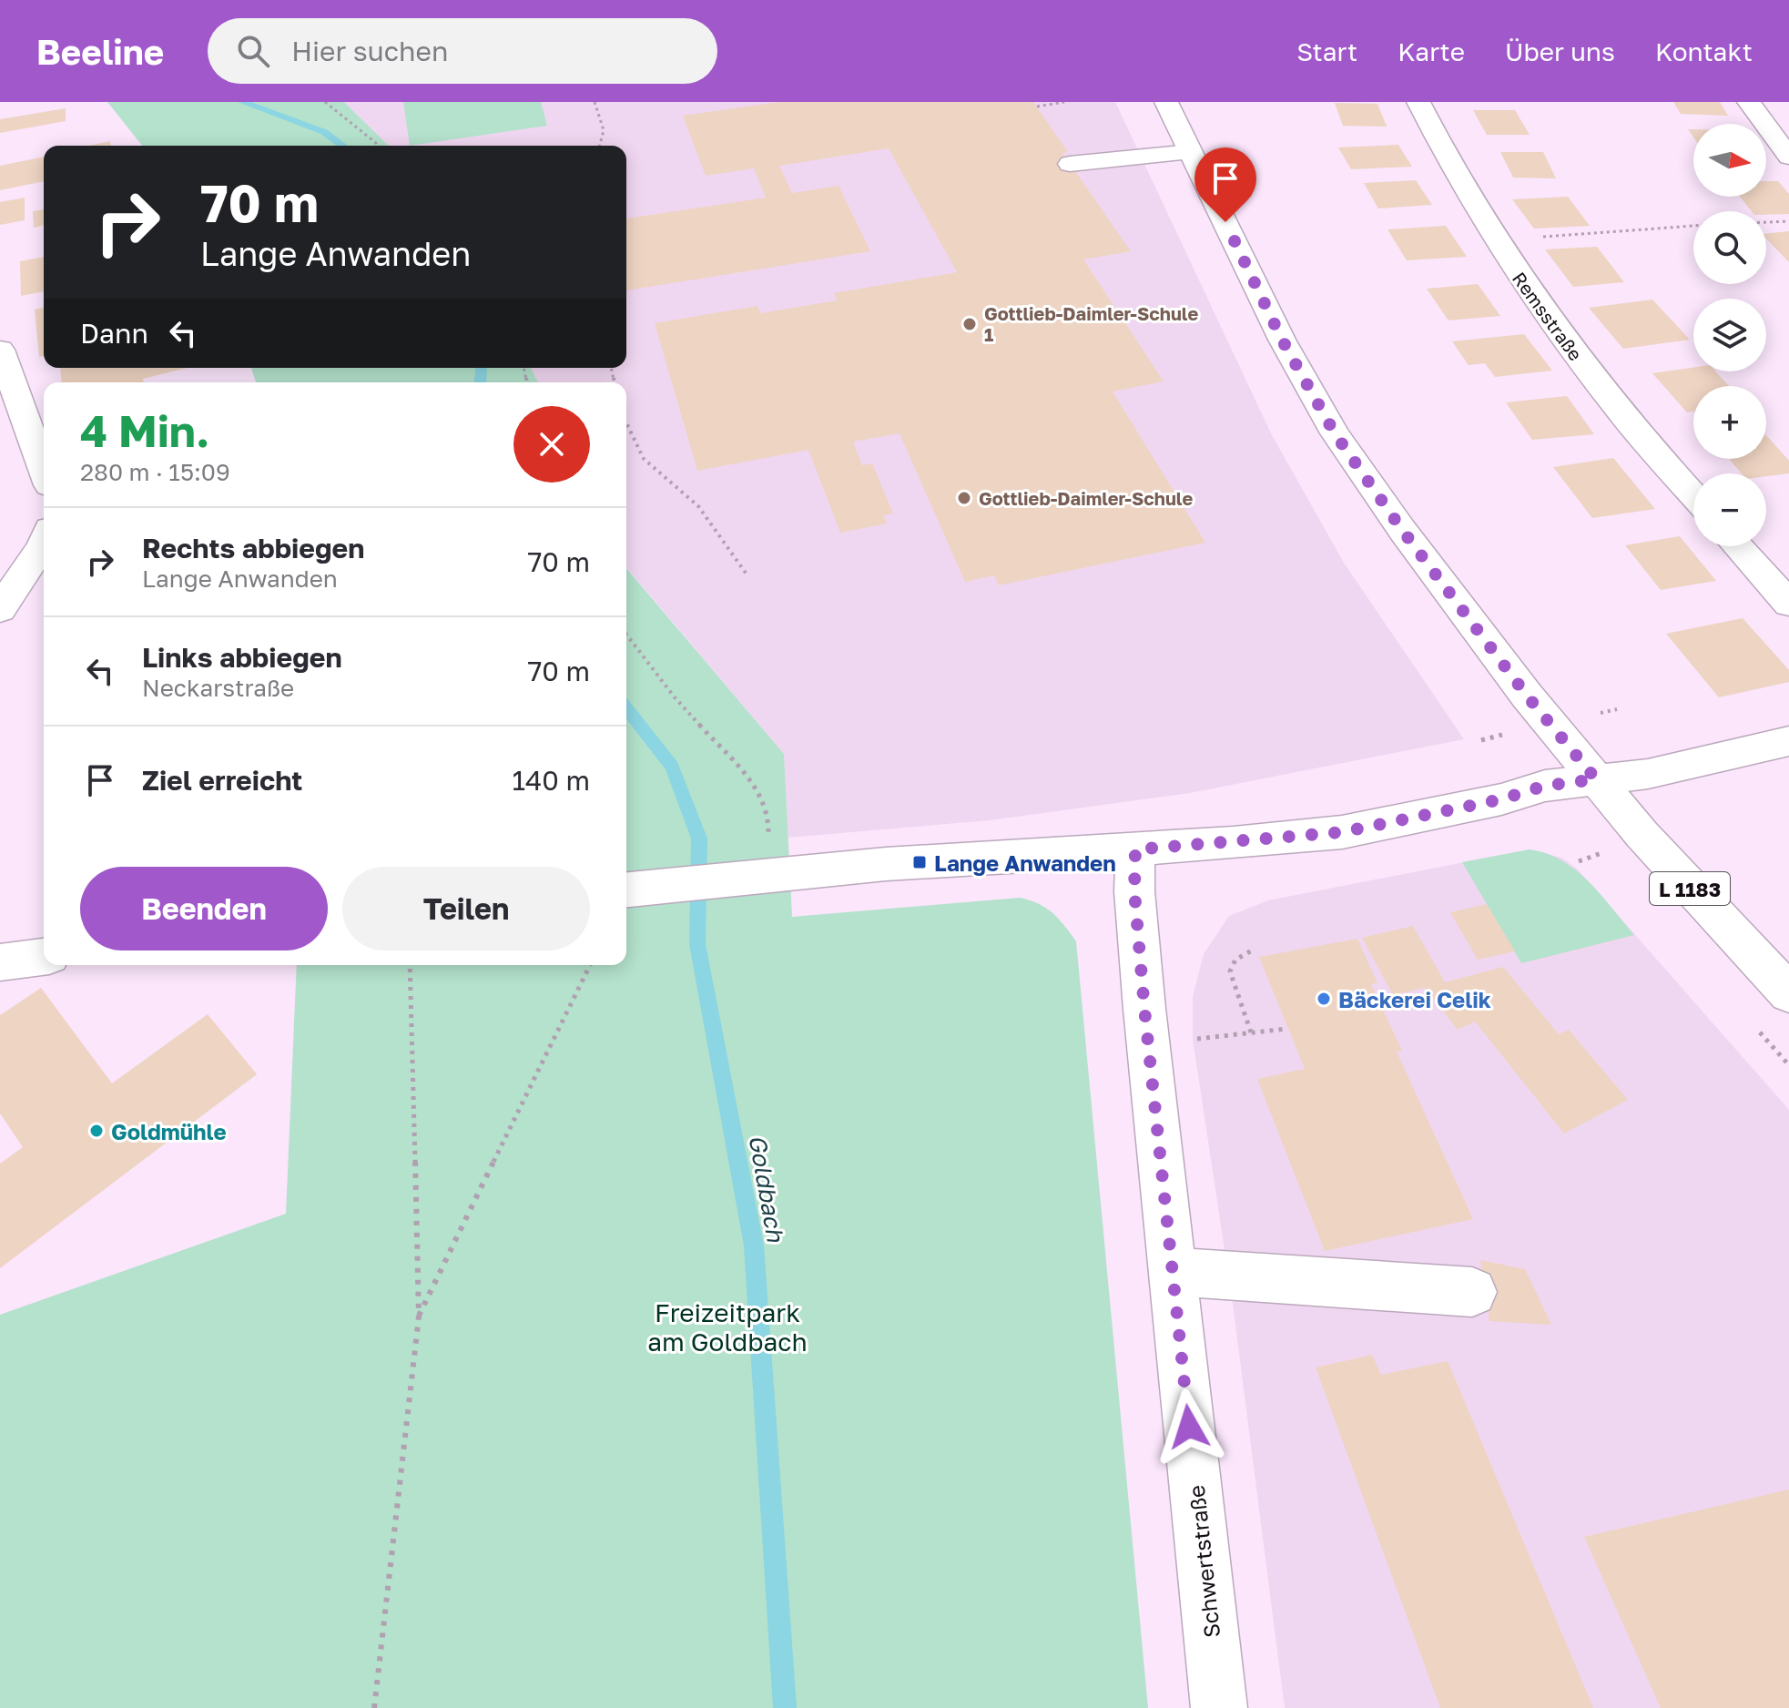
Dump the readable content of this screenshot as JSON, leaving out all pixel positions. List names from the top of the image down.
{
  "streets": {
    "street": ["Remsstraße", "L 1183", "Schwertstraße"]
  },
  "water": ["Goldbach"],
  "parks": ["Freizeitpark am Goldbach"],
  "places": {
    "other": [
      "Gottlieb-Daimler-Schule 1",
      "Gottlieb-Daimler-Schule",
      "Bäckerei Celik",
      "Goldmühle"
    ],
    "transit": ["Lange Anwanden"]
  },
  "north": "right",
  "page": {
    "header": "Beeline",
    "search": "Hier suchen",
    "nav": [
      "Start",
      "Karte",
      "Über uns",
      "Kontakt"
    ],
    "map_buttons": ["+", "−"],
    "turn": ["70 m", "Lange Anwanden"],
    "then": "Dann",
    "heading": ["4 Min.", "280 m · 15:09"],
    "list": [
      {
        "name": "Rechts abbiegen",
        "note": "Lange Anwanden",
        "value": "70 m"
      },
      {
        "name": "Links abbiegen",
        "note": "Neckarstraße",
        "value": "70 m"
      },
      {
        "name": "Ziel erreicht",
        "value": "140 m"
      }
    ],
    "buttons": ["Beenden", "Teilen"]
  }
}
